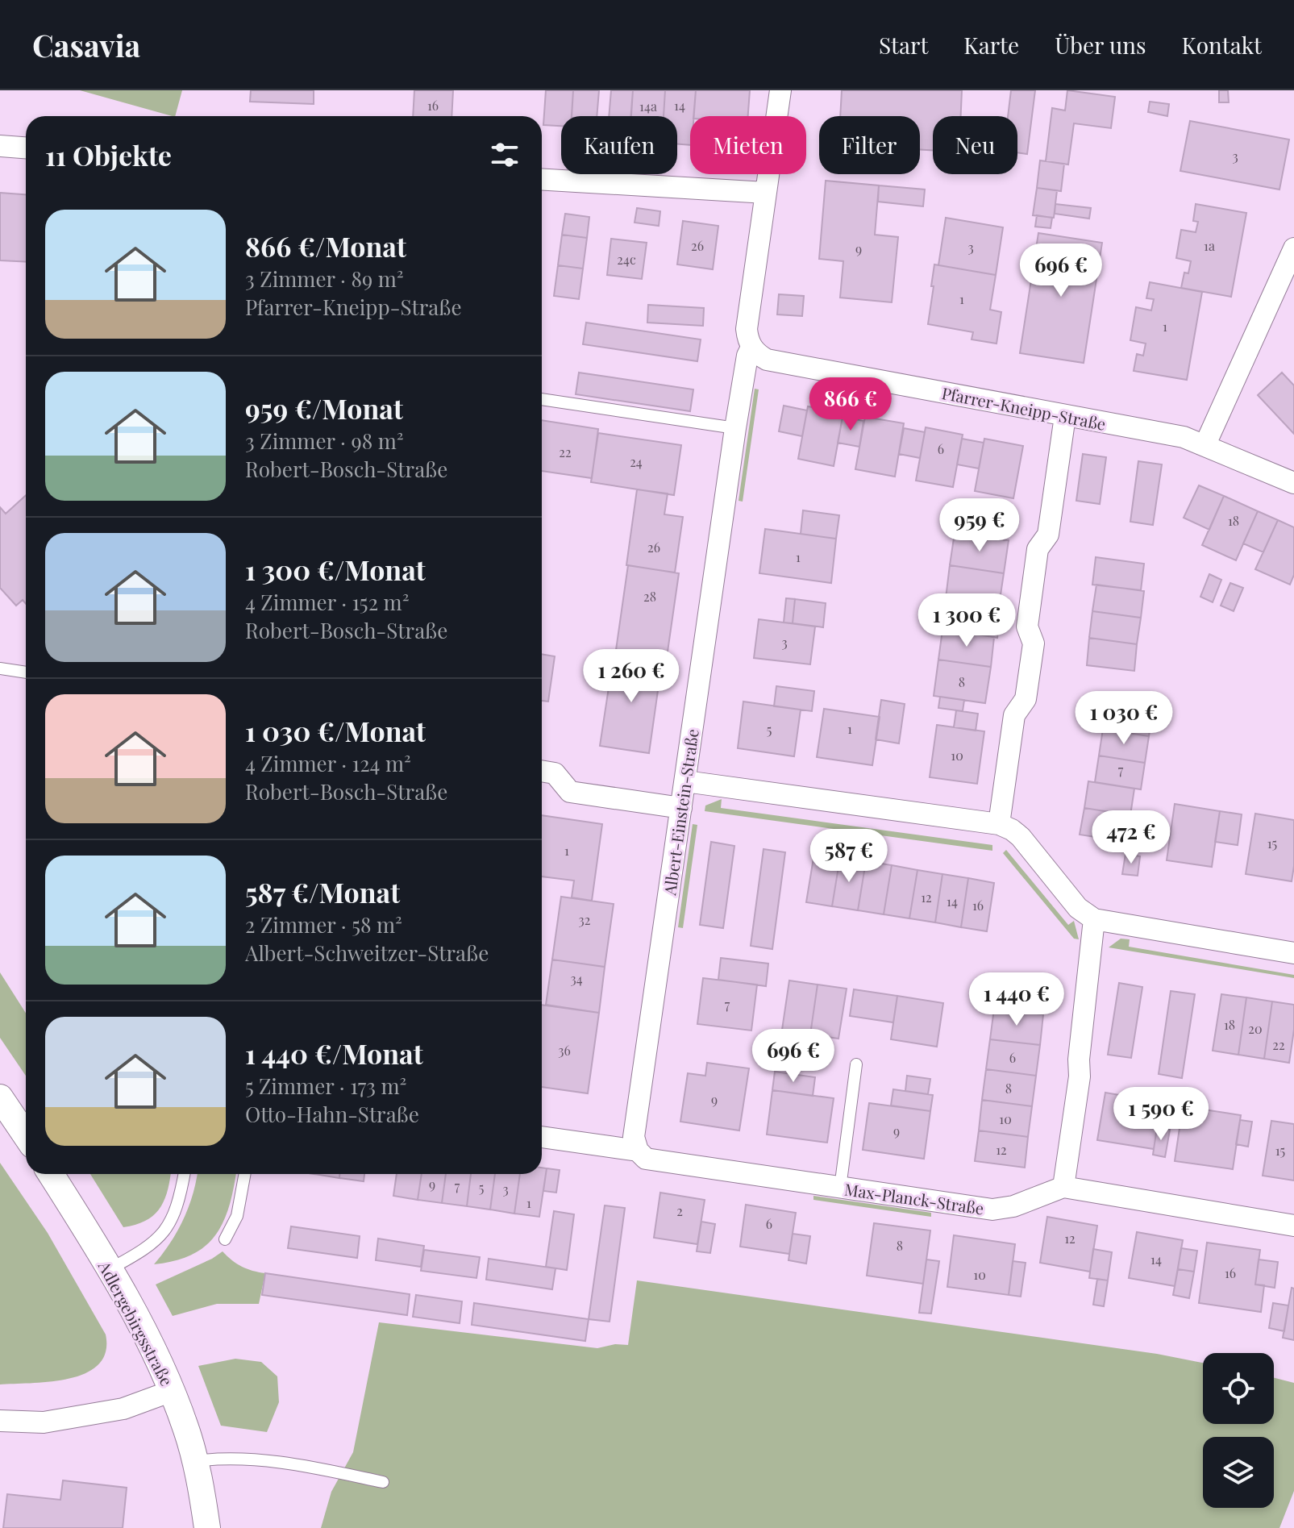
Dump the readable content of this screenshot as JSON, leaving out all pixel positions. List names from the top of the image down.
{
  "streets": {
    "street": [
      "Pfarrer-Kneipp-Straße",
      "Albert-Einstein-Straße",
      "Max-Planck-Straße",
      "Adlergebirgsstraße"
    ]
  },
  "crossings": [
    ["Pfarrer-Kneipp-Straße", "Albert-Einstein-Straße"],
    ["Albert-Einstein-Straße", "Max-Planck-Straße"]
  ],
  "house_numbers": [
    "16",
    "14",
    "14a",
    "3",
    "26",
    "1a",
    "3",
    "9",
    "24c",
    "1",
    "1",
    "6",
    "22",
    "24",
    "18",
    "26",
    "1",
    "28",
    "3",
    "8",
    "1",
    "5",
    "10",
    "7",
    "15",
    "1",
    "12",
    "14",
    "16",
    "32",
    "34",
    "7",
    "18",
    "20",
    "22",
    "36",
    "6",
    "8",
    "9",
    "10",
    "9",
    "12",
    "15",
    "9",
    "7",
    "5",
    "3",
    "1",
    "2",
    "6",
    "12",
    "8",
    "14",
    "16",
    "10"
  ],
  "page": {
    "header": "Casavia",
    "nav": [
      "Start",
      "Karte",
      "Über uns",
      "Kontakt"
    ],
    "chip": [
      "Kaufen",
      "Mieten",
      "Filter",
      "Neu"
    ],
    "heading": "11 Objekte",
    "list": [
      {
        "name": "866 €/Monat",
        "note": "3 Zimmer · 89 m² · Pfarrer-Kneipp-Straße"
      },
      {
        "name": "959 €/Monat",
        "note": "3 Zimmer · 98 m² · Robert-Bosch-Straße"
      },
      {
        "name": "1 300 €/Monat",
        "note": "4 Zimmer · 152 m² · Robert-Bosch-Straße"
      },
      {
        "name": "1 030 €/Monat",
        "note": "4 Zimmer · 124 m² · Robert-Bosch-Straße"
      },
      {
        "name": "587 €/Monat",
        "note": "2 Zimmer · 58 m² · Albert-Schweitzer-Straße"
      },
      {
        "name": "1 440 €/Monat",
        "note": "5 Zimmer · 173 m² · Otto-Hahn-Straße"
      }
    ],
    "price": [
      "696 €",
      "866 €",
      "959 €",
      "1 300 €",
      "1 260 €",
      "1 030 €",
      "472 €",
      "587 €",
      "1 440 €",
      "696 €",
      "1 590 €"
    ]
  }
}
